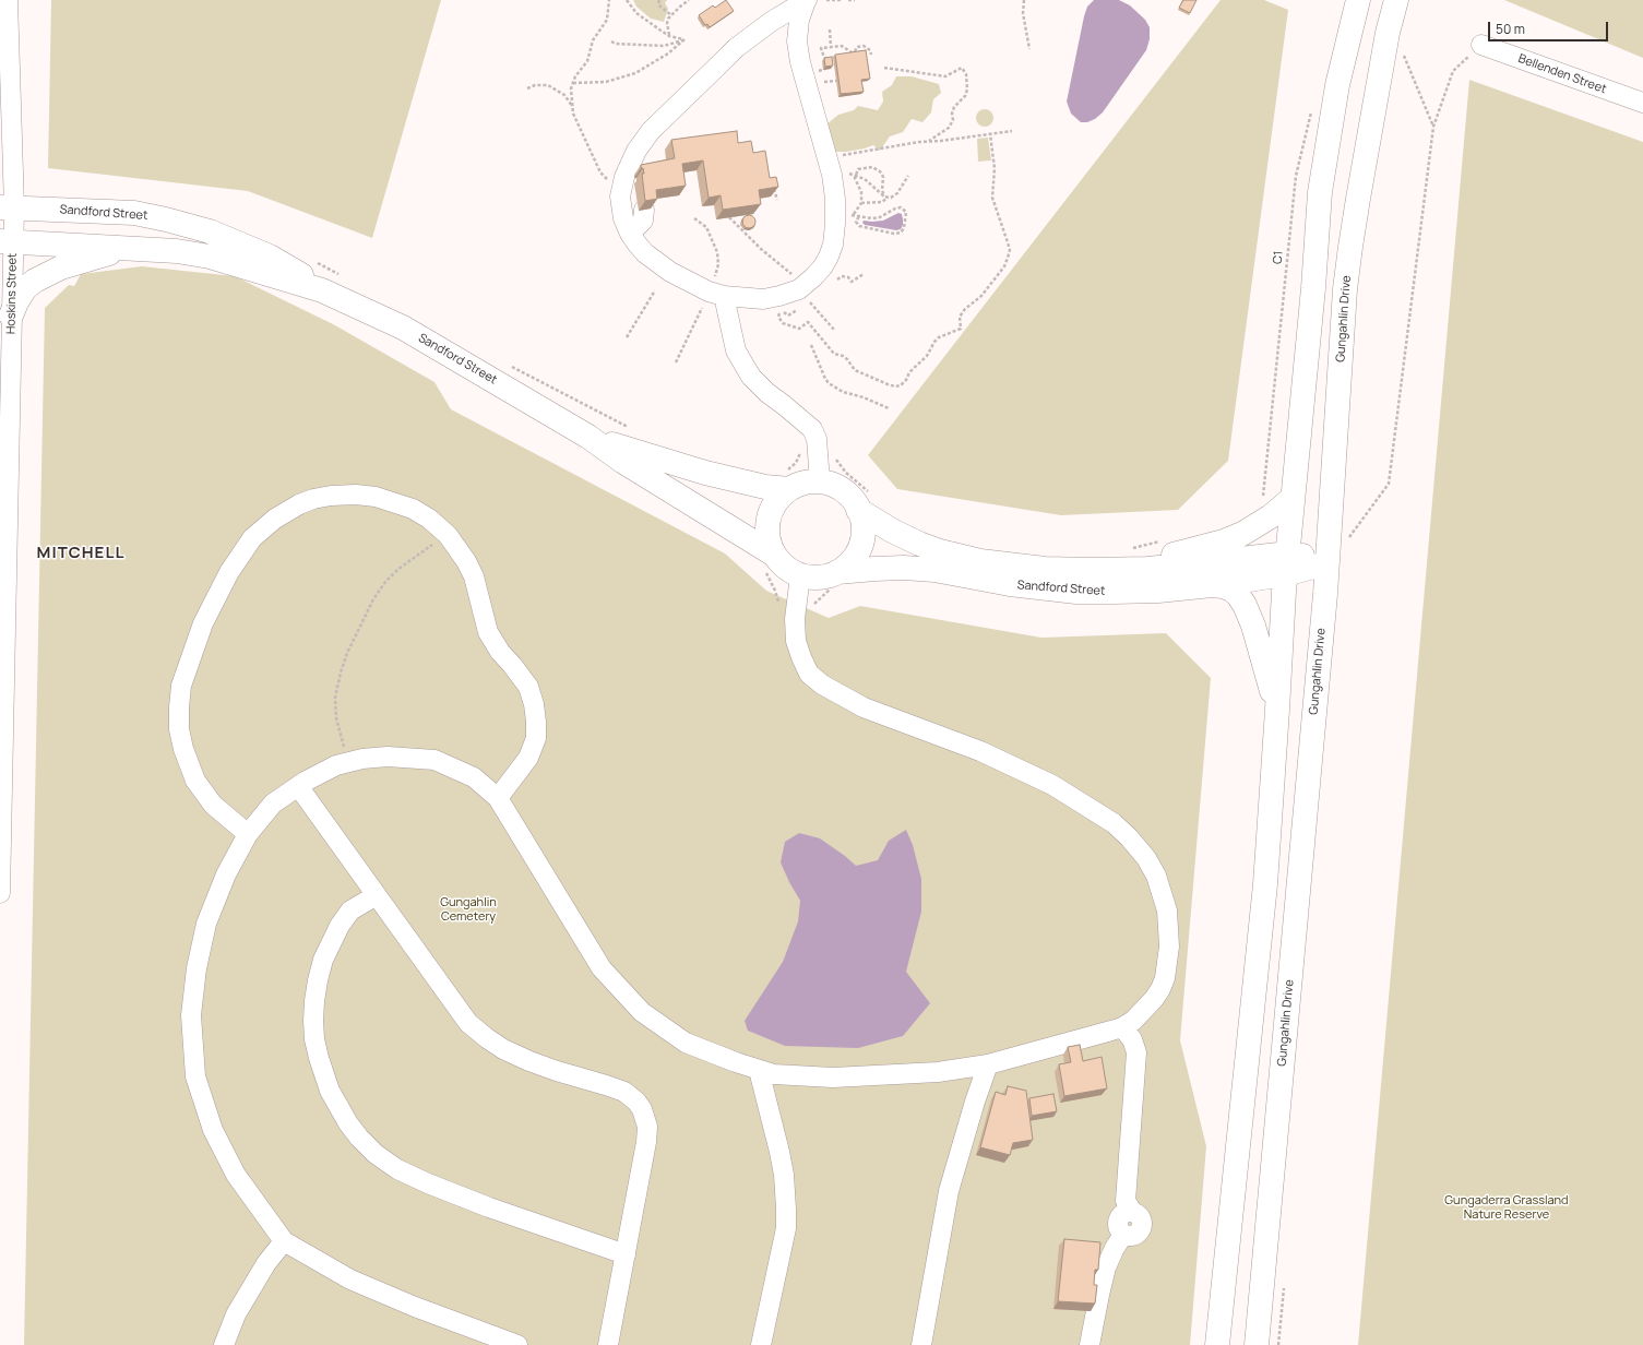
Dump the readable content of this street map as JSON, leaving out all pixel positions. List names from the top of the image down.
{
  "streets": {
    "main road": ["Sandford Street", "Gungahlin Drive"],
    "street": ["Bellenden Street", "Hoskins Street"],
    "path": ["C1"]
  },
  "crossings": [
    ["Sandford Street", "Hoskins Street"]
  ],
  "districts": ["MITCHELL"],
  "parks": ["Gungahlin Cemetery", "Gungaderra Grassland Nature Reserve"],
  "scale_bar": "50 m"
}
